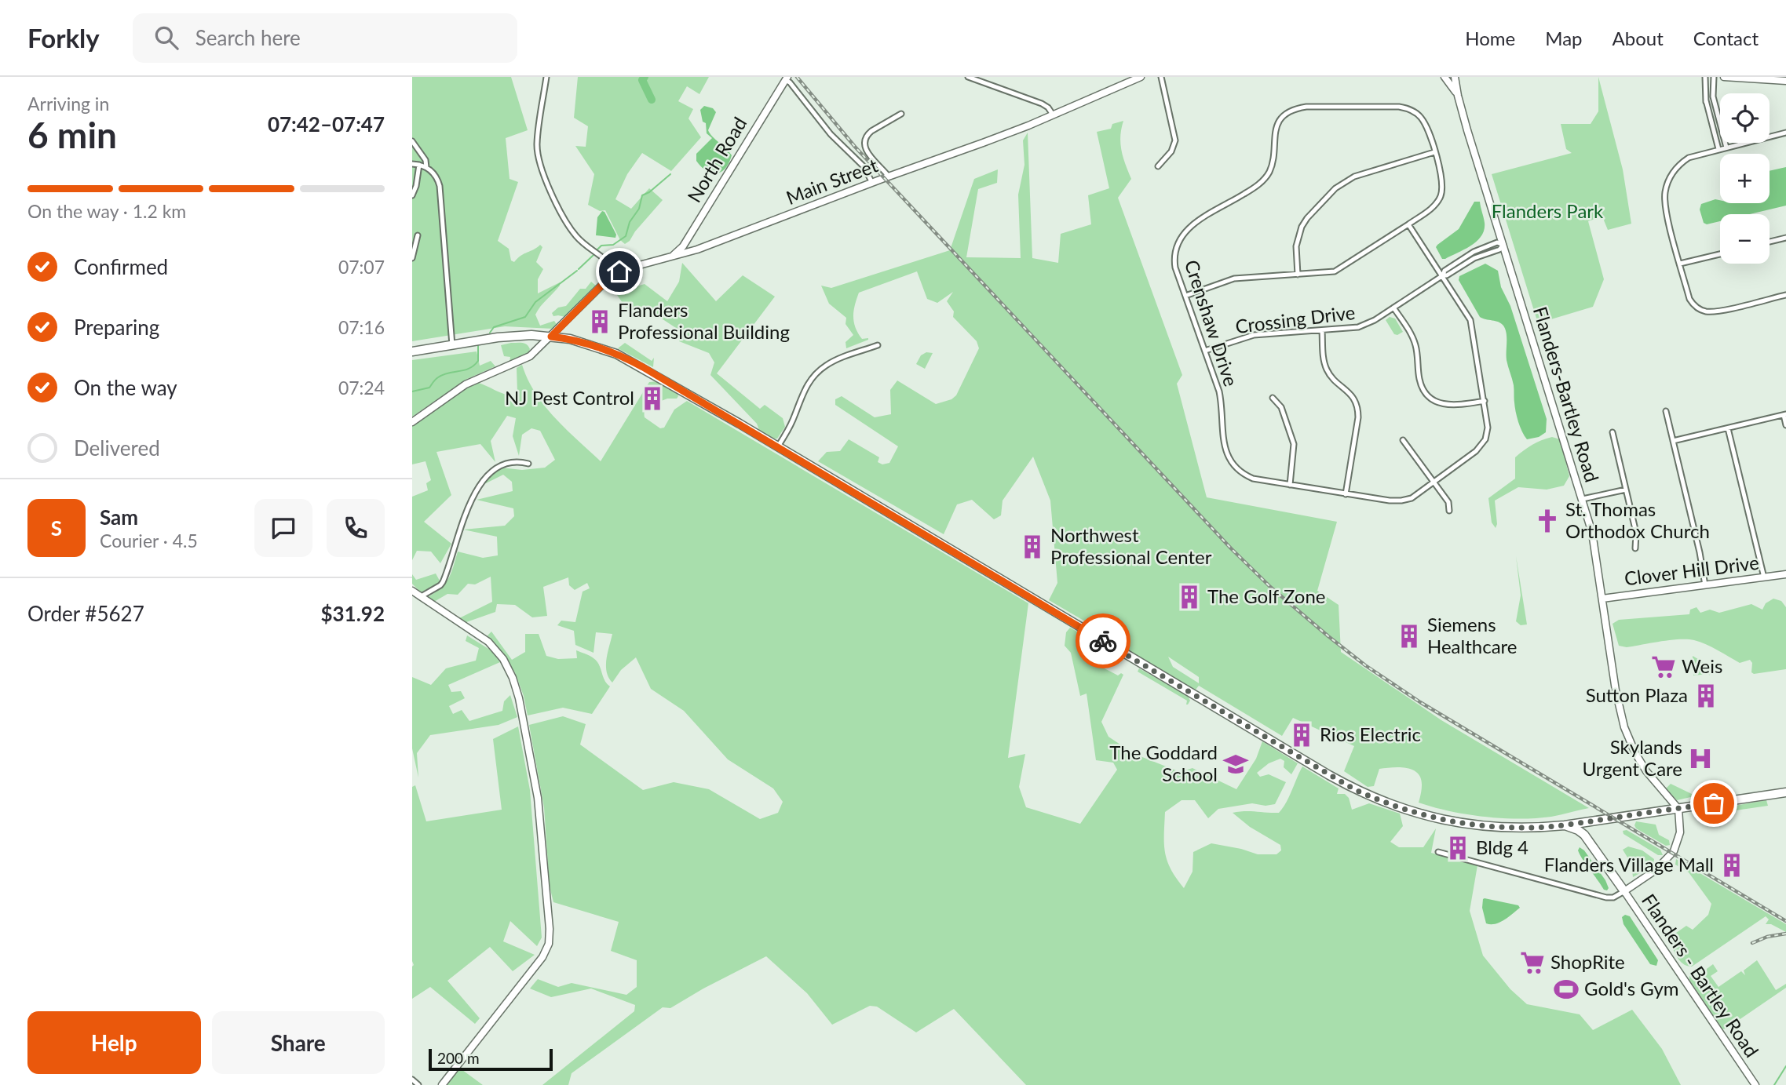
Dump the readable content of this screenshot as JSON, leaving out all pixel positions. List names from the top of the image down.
{
  "streets": {
    "street": [
      "North Road",
      "Main Street",
      "Crossing Drive",
      "Crenshaw Drive",
      "Flanders-Bartley Road",
      "Clover Hill Drive",
      "Flanders - Bartley Road"
    ]
  },
  "crossings": [
    ["North Road", "Main Street"],
    ["Crossing Drive", "Crenshaw Drive"],
    ["Crossing Drive", "Flanders-Bartley Road"],
    ["Flanders-Bartley Road", "Clover Hill Drive"],
    ["Flanders-Bartley Road", "Flanders - Bartley Road"]
  ],
  "parks": ["Flanders Park"],
  "places": {
    "building": [
      "Flanders Professional Building",
      "NJ Pest Control",
      "Northwest Professional Center",
      "The Golf Zone",
      "Siemens Healthcare",
      "Sutton Plaza",
      "Rios Electric",
      "Bldg 4",
      "Flanders Village Mall"
    ],
    "church": ["St. Thomas Orthodox Church"],
    "supermarket": ["Weis", "ShopRite"],
    "hospital": ["Skylands Urgent Care"],
    "school or university": ["The Goddard School"],
    "sports": ["Gold's Gym"]
  },
  "scale_bar": "200 m",
  "page": {
    "header": "Forkly",
    "search": "Search here",
    "nav": [
      "Home",
      "Map",
      "About",
      "Contact"
    ],
    "heading": ["6 min", "Arriving in", "07:42–07:47"],
    "panel": [
      "Sam",
      "Courier · 4.5",
      "Order #5627",
      "$31.92"
    ],
    "map_buttons": ["+", "−"],
    "bar": "On the way · 1.2 km",
    "list": [
      ["Confirmed", "07:07"],
      ["Preparing", "07:16"],
      ["On the way", "07:24"],
      "Delivered"
    ],
    "round": "S",
    "buttons": ["Help", "Share"],
    "scale": "200 m"
  }
}
